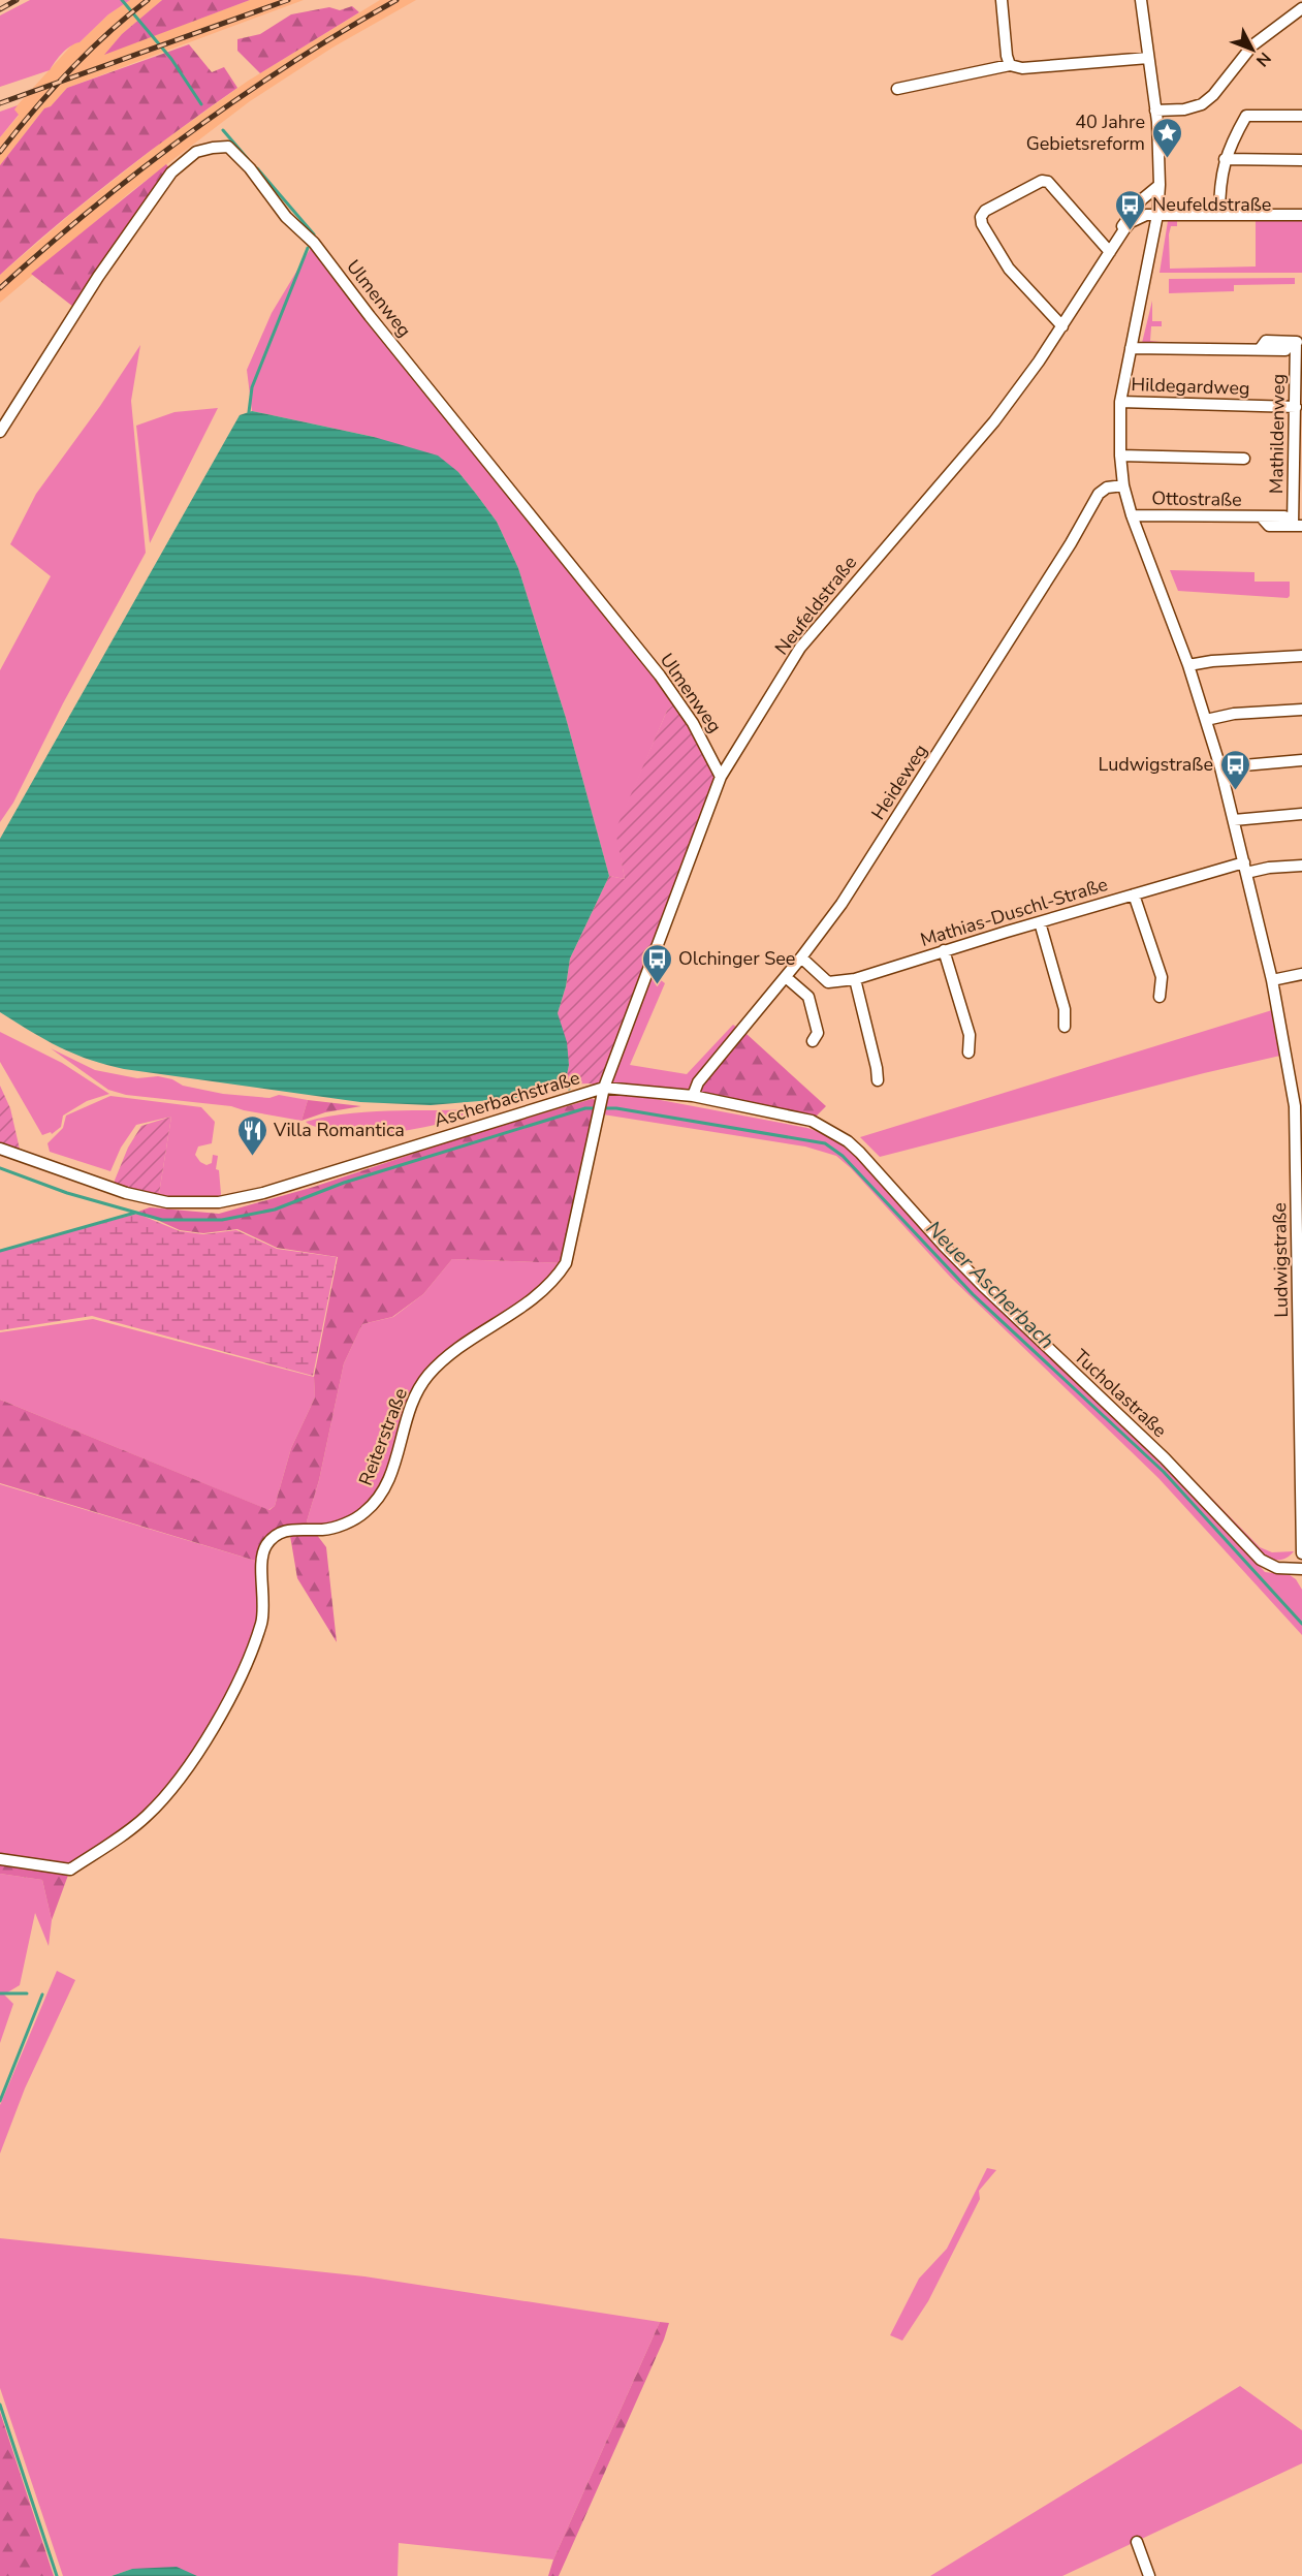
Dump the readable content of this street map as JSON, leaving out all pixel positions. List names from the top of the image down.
{
  "streets": {
    "street": [
      "Ulmenweg",
      "Hildegardweg",
      "Mathildenweg",
      "Ottostraße",
      "Neufeldstraße",
      "Heideweg",
      "Mathias-Duschl-Straße",
      "Ascherbachstraße",
      "Ludwigstraße",
      "Tucholastraße",
      "Reiterstraße"
    ]
  },
  "crossings": [
    ["Ulmenweg", "Neufeldstraße"],
    ["Hildegardweg", "Mathildenweg"],
    ["Hildegardweg", "Ludwigstraße"],
    ["Mathildenweg", "Ottostraße"],
    ["Ottostraße", "Ludwigstraße"],
    ["Neufeldstraße", "Ascherbachstraße"],
    ["Neufeldstraße", "Ludwigstraße"],
    ["Neufeldstraße", "Reiterstraße"],
    ["Heideweg", "Mathias-Duschl-Straße"],
    ["Heideweg", "Ascherbachstraße"],
    ["Heideweg", "Ludwigstraße"],
    ["Mathias-Duschl-Straße", "Ludwigstraße"],
    ["Ascherbachstraße", "Tucholastraße"],
    ["Ascherbachstraße", "Reiterstraße"]
  ],
  "water": ["Neuer Ascherbach"],
  "places": {
    "place": ["40 Jahre Gebietsreform"],
    "bus stop": ["Neufeldstraße", "Ludwigstraße", "Olchinger See"],
    "restaurant": ["Villa Romantica"]
  },
  "north": "bottom right"
}
